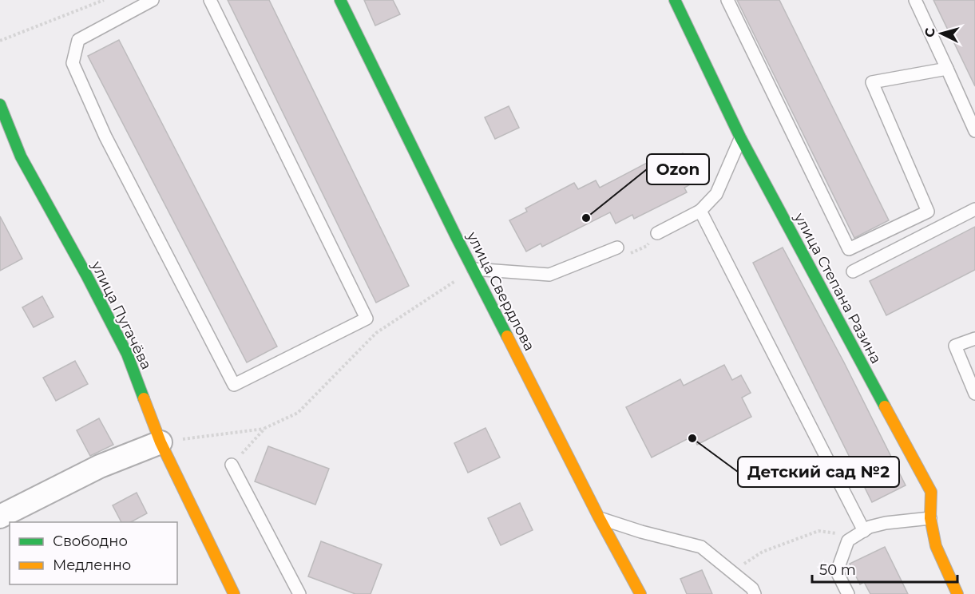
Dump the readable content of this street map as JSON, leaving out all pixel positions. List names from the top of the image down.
{
  "streets": {
    "street": ["улица Степана Разина", "улица Свердлова", "улица Пугачёва"]
  },
  "places": ["Ozon", "Детский сад №2"],
  "legend": ["Свободно", "Медленно"],
  "scale_bar": "50 m",
  "north": "left"
}
